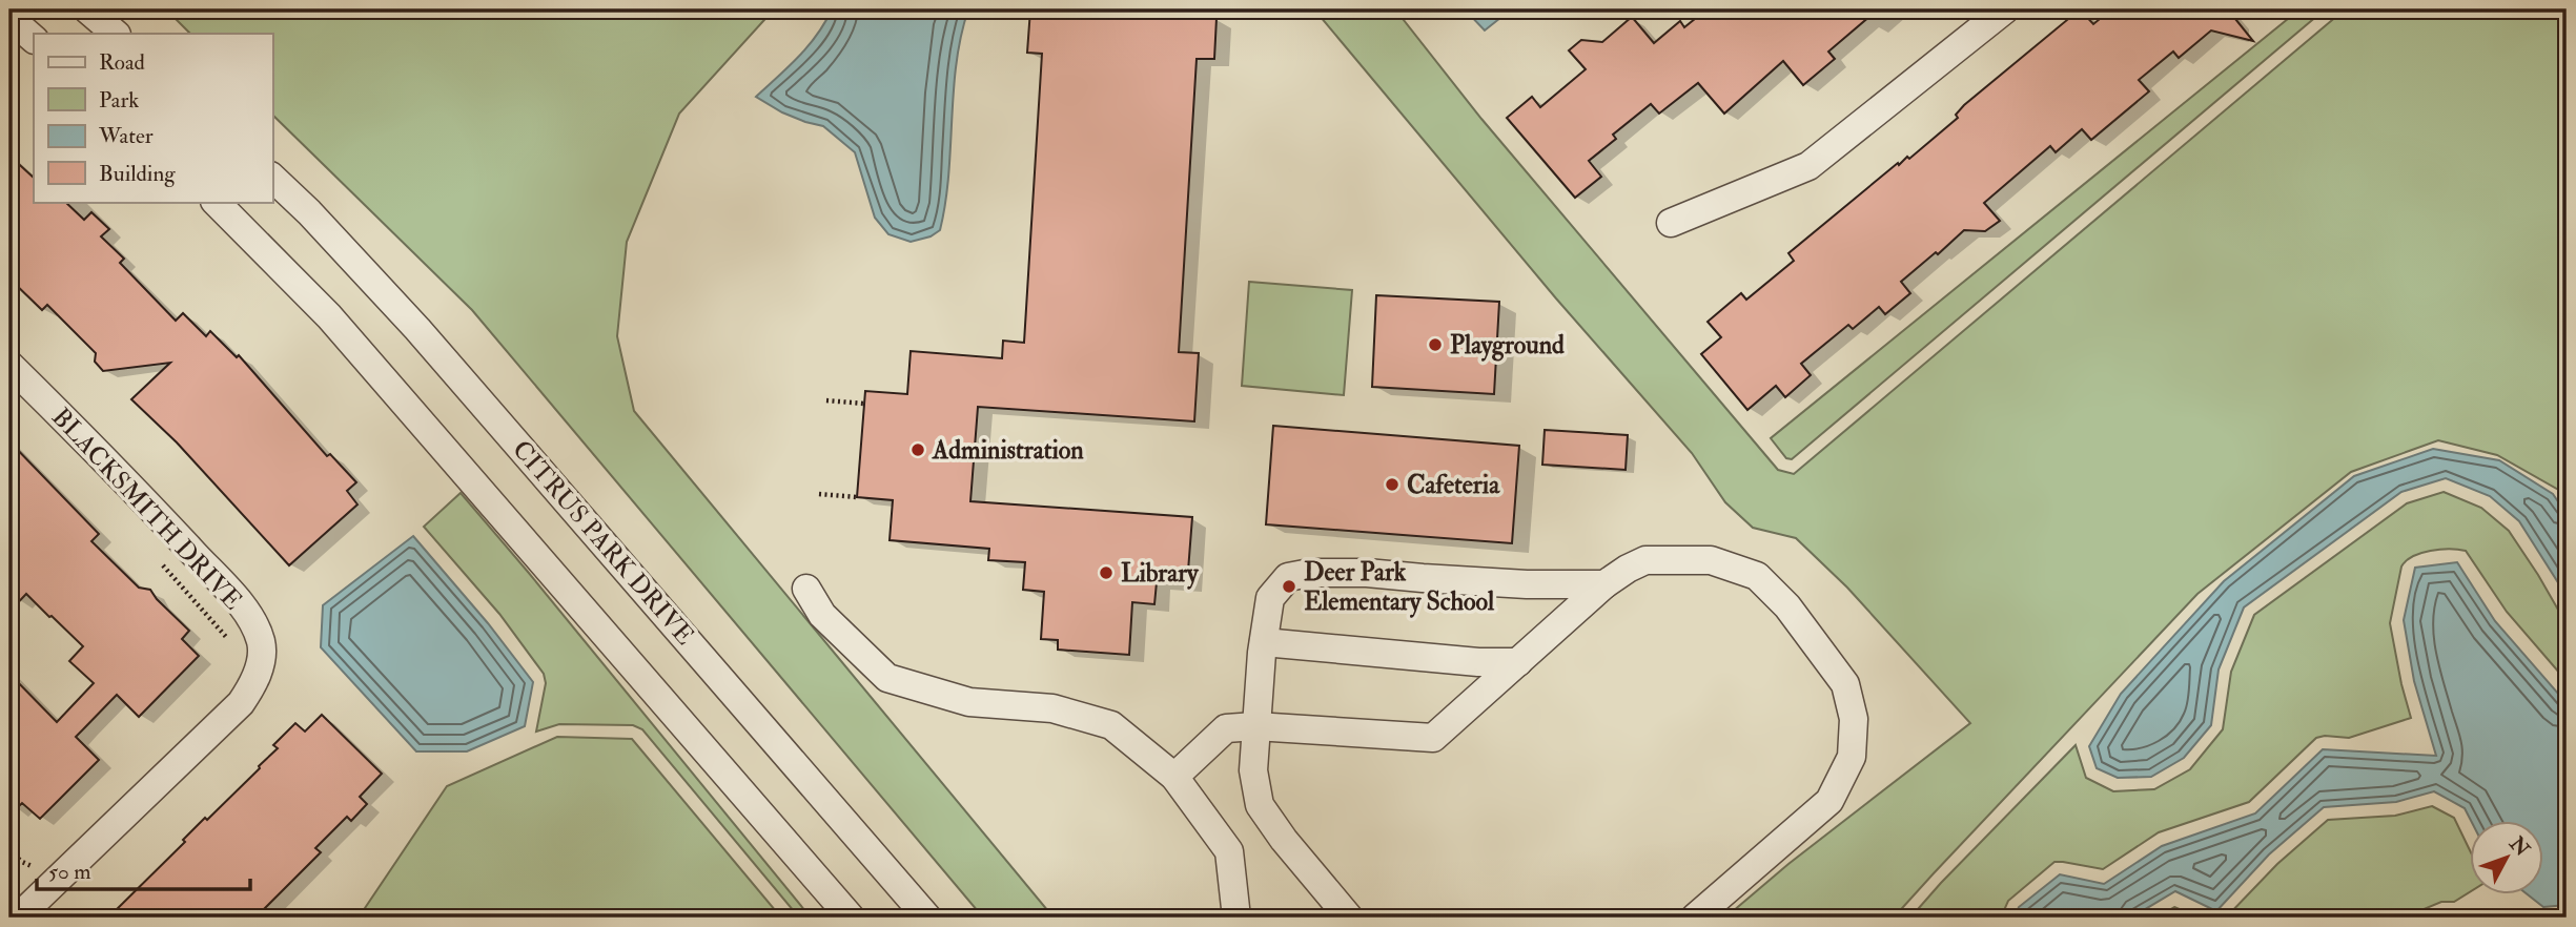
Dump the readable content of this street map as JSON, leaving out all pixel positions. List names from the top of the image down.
{
  "streets": {
    "street": ["BLACKSMITH DRIVE", "CITRUS PARK DRIVE"]
  },
  "places": [
    "Playground",
    "Administration",
    "Cafeteria",
    "Library",
    "Deer Park Elementary School"
  ],
  "legend": [
    "Road",
    "Park",
    "Water",
    "Building"
  ],
  "scale_bar": "50 m",
  "north": "top right"
}
